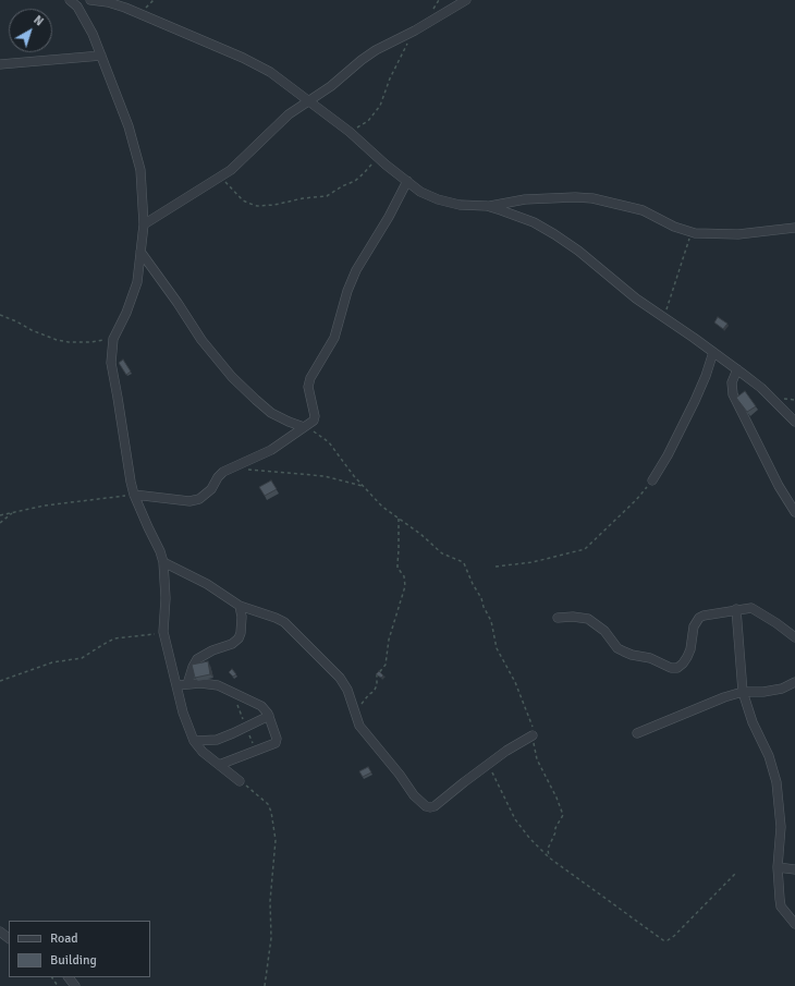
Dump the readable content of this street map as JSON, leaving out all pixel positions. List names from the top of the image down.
{
  "legend": ["Road", "Building"],
  "north": "top right"
}
